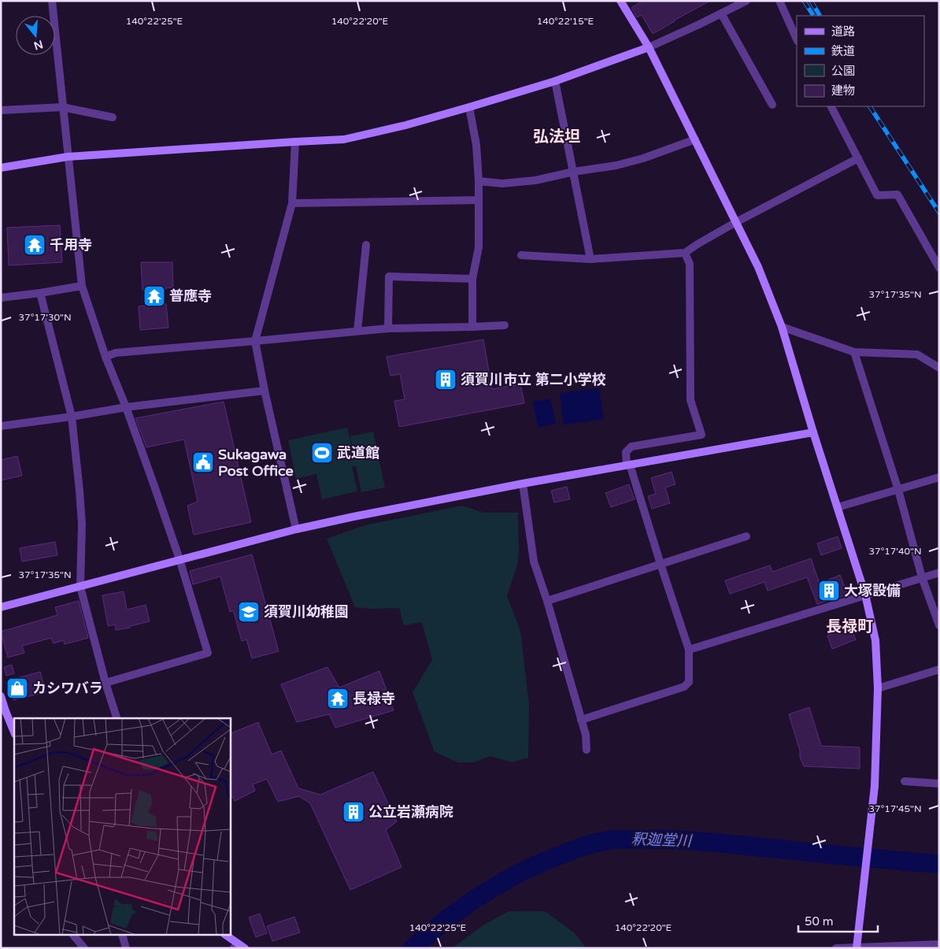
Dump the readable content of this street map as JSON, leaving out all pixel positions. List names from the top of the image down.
{
  "districts": ["弘法坦", "長禄町"],
  "water": ["釈迦堂川"],
  "places": {
    "temple": ["千用寺", "普應寺", "長禄寺"],
    "building": ["須賀川市立 第二小学校", "大塚設備", "公立岩瀬病院"],
    "sports": ["武道館"],
    "public building": ["Sukagawa Post Office"],
    "school or university": ["須賀川幼稚園"],
    "shop": ["カシワバラ"]
  },
  "legend": [
    "道路",
    "鉄道",
    "公園",
    "建物"
  ],
  "scale_bar": "50 m",
  "north": "bottom",
  "coordinates": [
    "140°22'25\"E",
    "140°22'20\"E",
    "140°22'15\"E",
    "37°17'35\"N",
    "37°17'30\"N",
    "37°17'40\"N",
    "37°17'45\"N"
  ]
}
